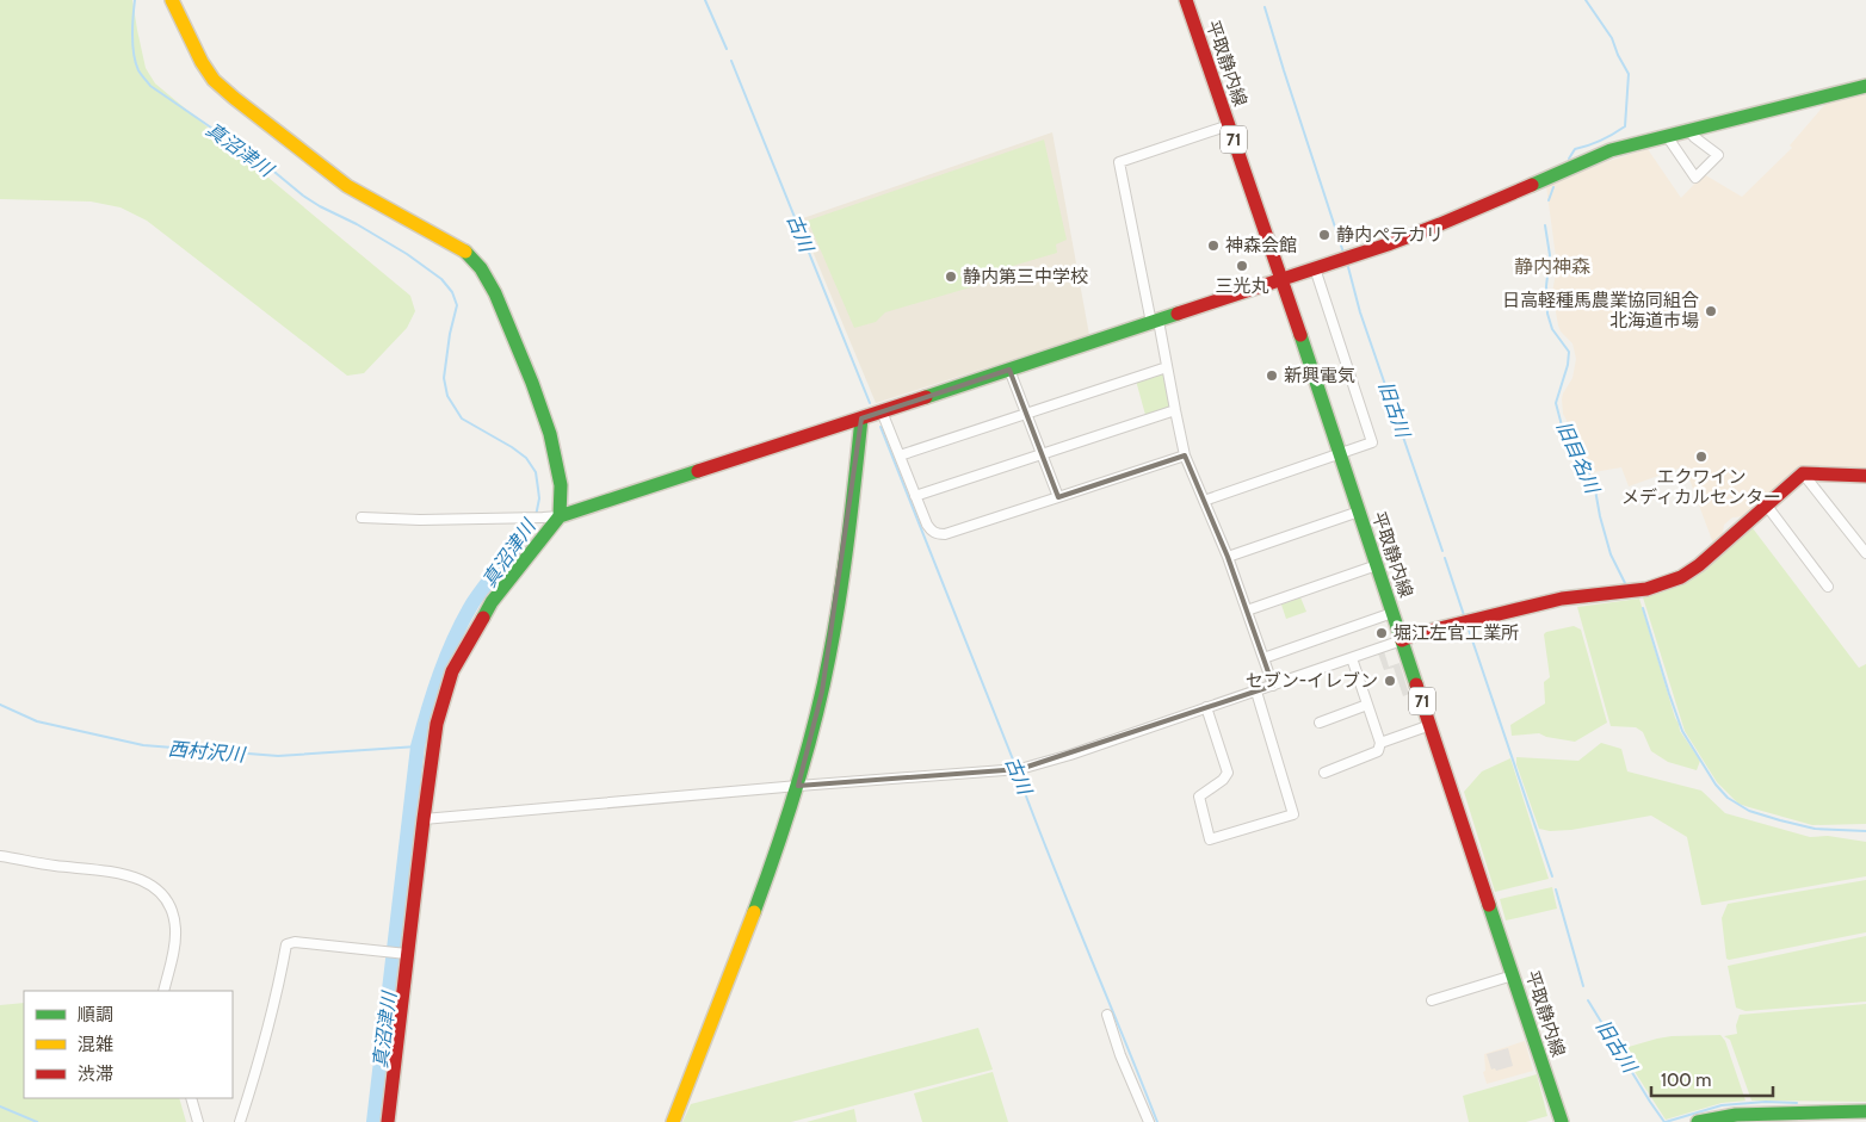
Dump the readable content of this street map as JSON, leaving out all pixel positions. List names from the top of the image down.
{
  "streets": {
    "street": ["平取静内線", "71"]
  },
  "districts": ["静内神森"],
  "water": [
    "真沼津川",
    "古川",
    "旧古川",
    "旧目名川",
    "西村沢川"
  ],
  "places": [
    "静内ぺテカリ",
    "神森会館",
    "三光丸",
    "静内第三中学校",
    "日高軽種馬農業協同組合 北海道市場",
    "新興電気",
    "エクワイン メディカルセンター",
    "堀江左官工業所",
    "セブン-イレブン"
  ],
  "legend": ["順調", "混雑", "渋滞"],
  "scale_bar": "100 m"
}
